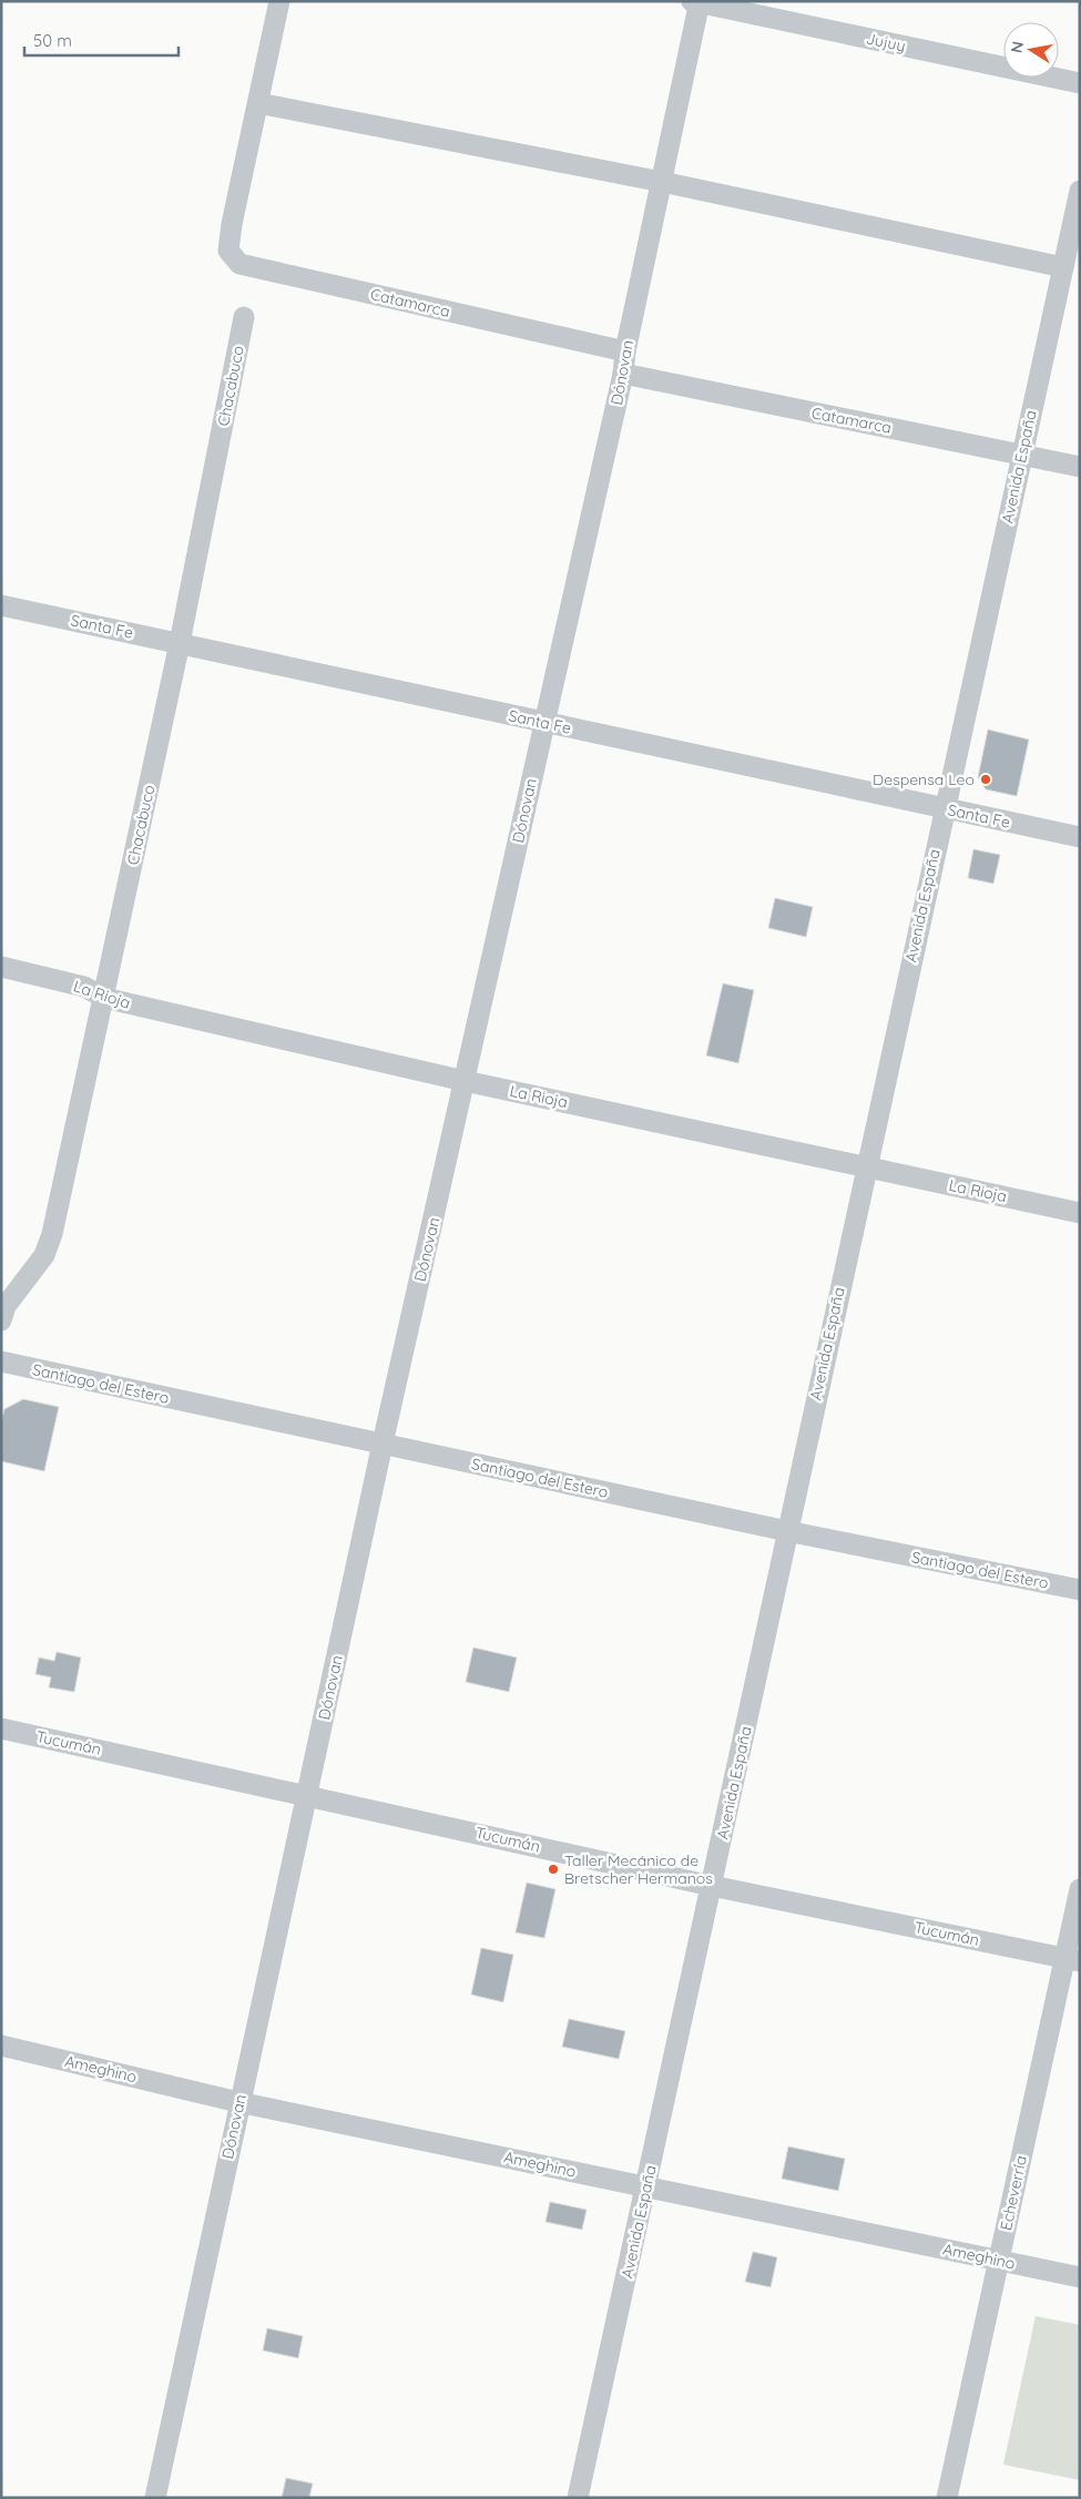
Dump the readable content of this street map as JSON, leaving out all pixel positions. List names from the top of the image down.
{
  "streets": {
    "street": [
      "Jujuy",
      "Catamarca",
      "Dónovan",
      "Chacabuco",
      "Avenida España",
      "Santa Fe",
      "La Rioja",
      "Santiago del Estero",
      "Tucumán",
      "Ameghino",
      "Echeverría"
    ]
  },
  "crossings": [
    ["Jujuy", "Dónovan"],
    ["Catamarca", "Dónovan"],
    ["Catamarca", "Avenida España"],
    ["Dónovan", "Santa Fe"],
    ["Dónovan", "La Rioja"],
    ["Dónovan", "Santiago del Estero"],
    ["Dónovan", "Tucumán"],
    ["Dónovan", "Ameghino"],
    ["Chacabuco", "Santa Fe"],
    ["Chacabuco", "La Rioja"],
    ["Avenida España", "Santa Fe"],
    ["Avenida España", "La Rioja"],
    ["Avenida España", "Santiago del Estero"],
    ["Avenida España", "Tucumán"],
    ["Avenida España", "Ameghino"],
    ["Tucumán", "Echeverría"],
    ["Ameghino", "Echeverría"]
  ],
  "places": ["Despensa Leo", "Taller Mecánico de Bretscher Hermanos"],
  "scale_bar": "50 m",
  "north": "left"
}
